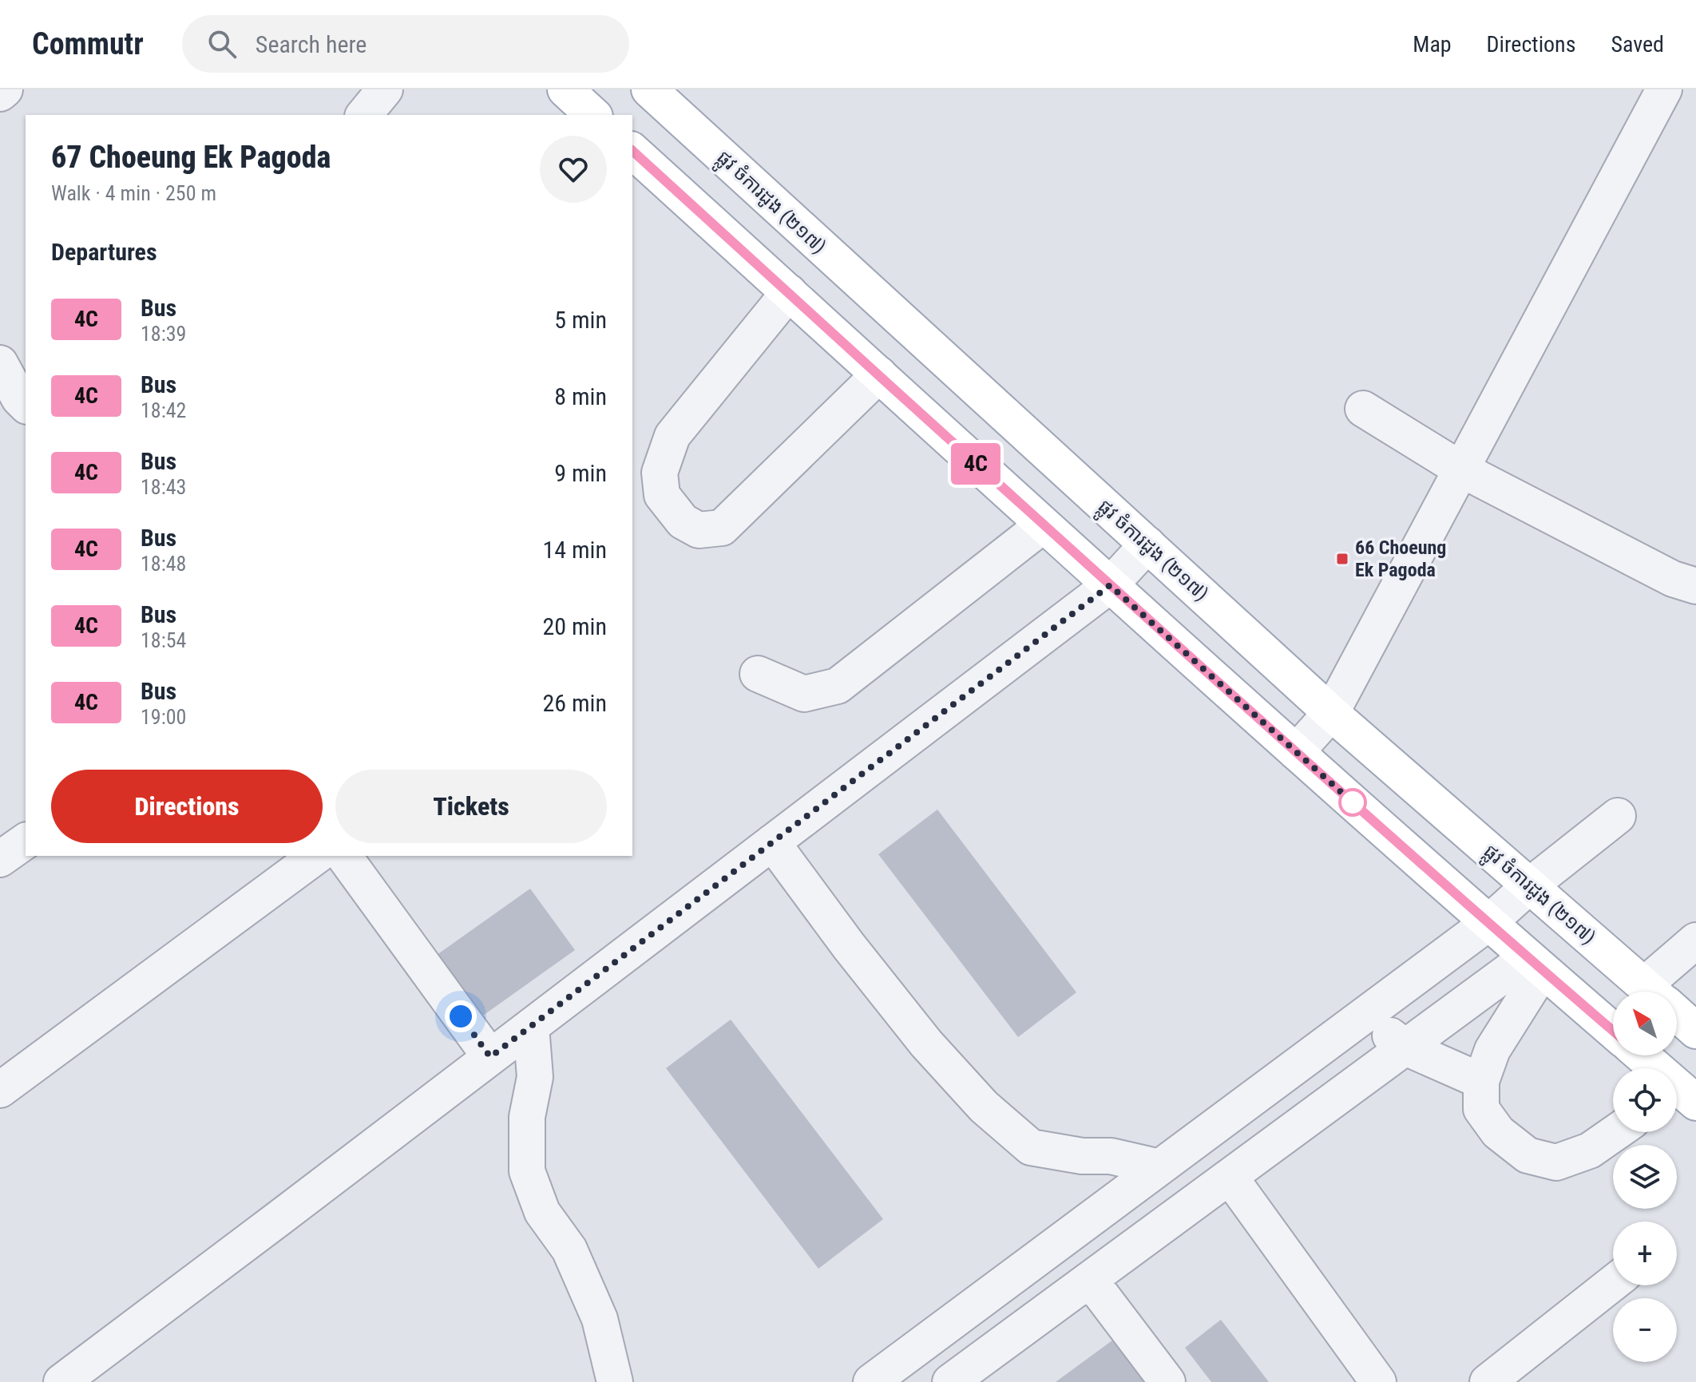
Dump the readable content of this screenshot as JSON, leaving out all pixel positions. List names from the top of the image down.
{
  "streets": {
    "main road": ["ផ្លូវ ចំការដូង (២១៧)"]
  },
  "places": {
    "transit": ["66 Choeung Ek Pagoda"]
  },
  "lines": ["bus line 4C"],
  "north": "top left",
  "page": {
    "header": "Commutr",
    "search": "Search here",
    "nav": ["Map", "Directions", "Saved"],
    "on_map": "4C",
    "heading": [
      ["67 Choeung Ek Pagoda", "Walk · 4 min · 250 m"],
      "Departures"
    ],
    "list": [
      {
        "mark": "4C",
        "name": "Bus",
        "note": "18:39",
        "value": "5 min"
      },
      {
        "mark": "4C",
        "name": "Bus",
        "note": "18:42",
        "value": "8 min"
      },
      {
        "mark": "4C",
        "name": "Bus",
        "note": "18:43",
        "value": "9 min"
      },
      {
        "mark": "4C",
        "name": "Bus",
        "note": "18:48",
        "value": "14 min"
      },
      {
        "mark": "4C",
        "name": "Bus",
        "note": "18:54",
        "value": "20 min"
      },
      {
        "mark": "4C",
        "name": "Bus",
        "note": "19:00",
        "value": "26 min"
      }
    ],
    "buttons": ["Directions", "Tickets"],
    "map_buttons": ["+", "−"]
  }
}
